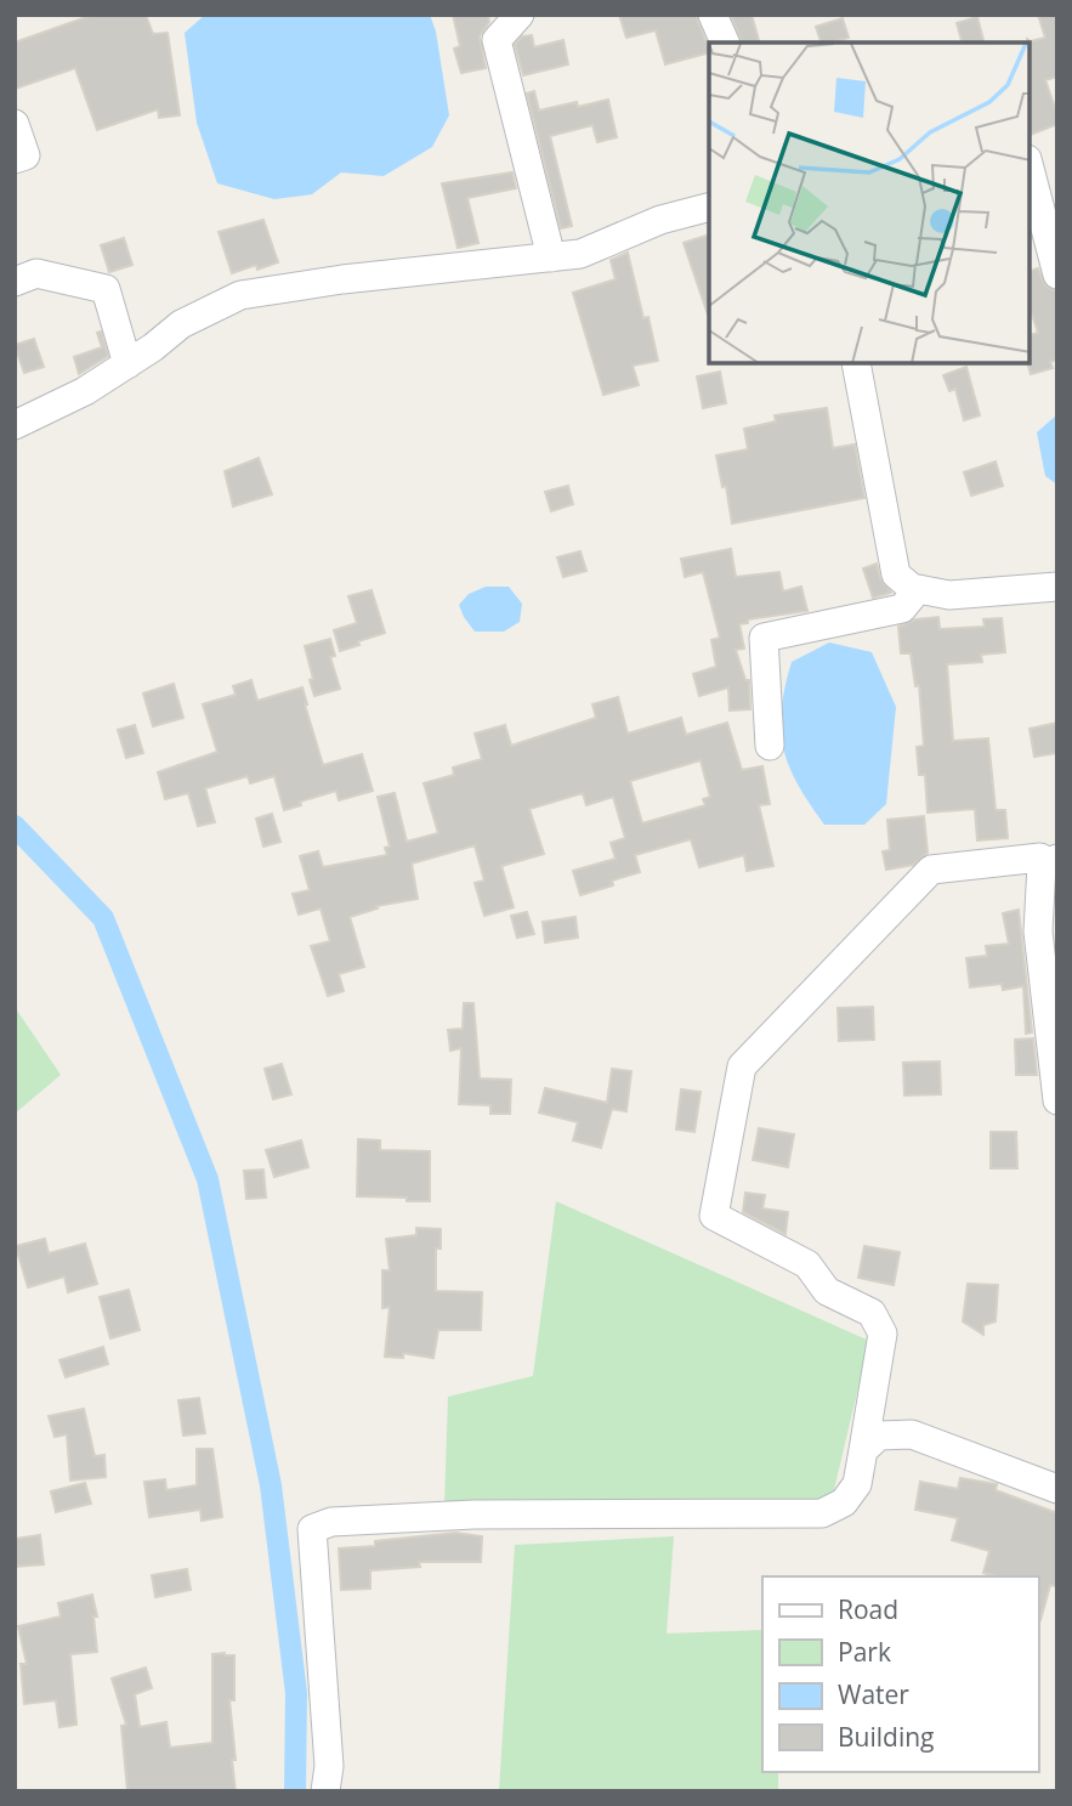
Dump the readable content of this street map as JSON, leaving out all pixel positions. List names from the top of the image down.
{
  "legend": [
    "Road",
    "Park",
    "Water",
    "Building"
  ]
}
